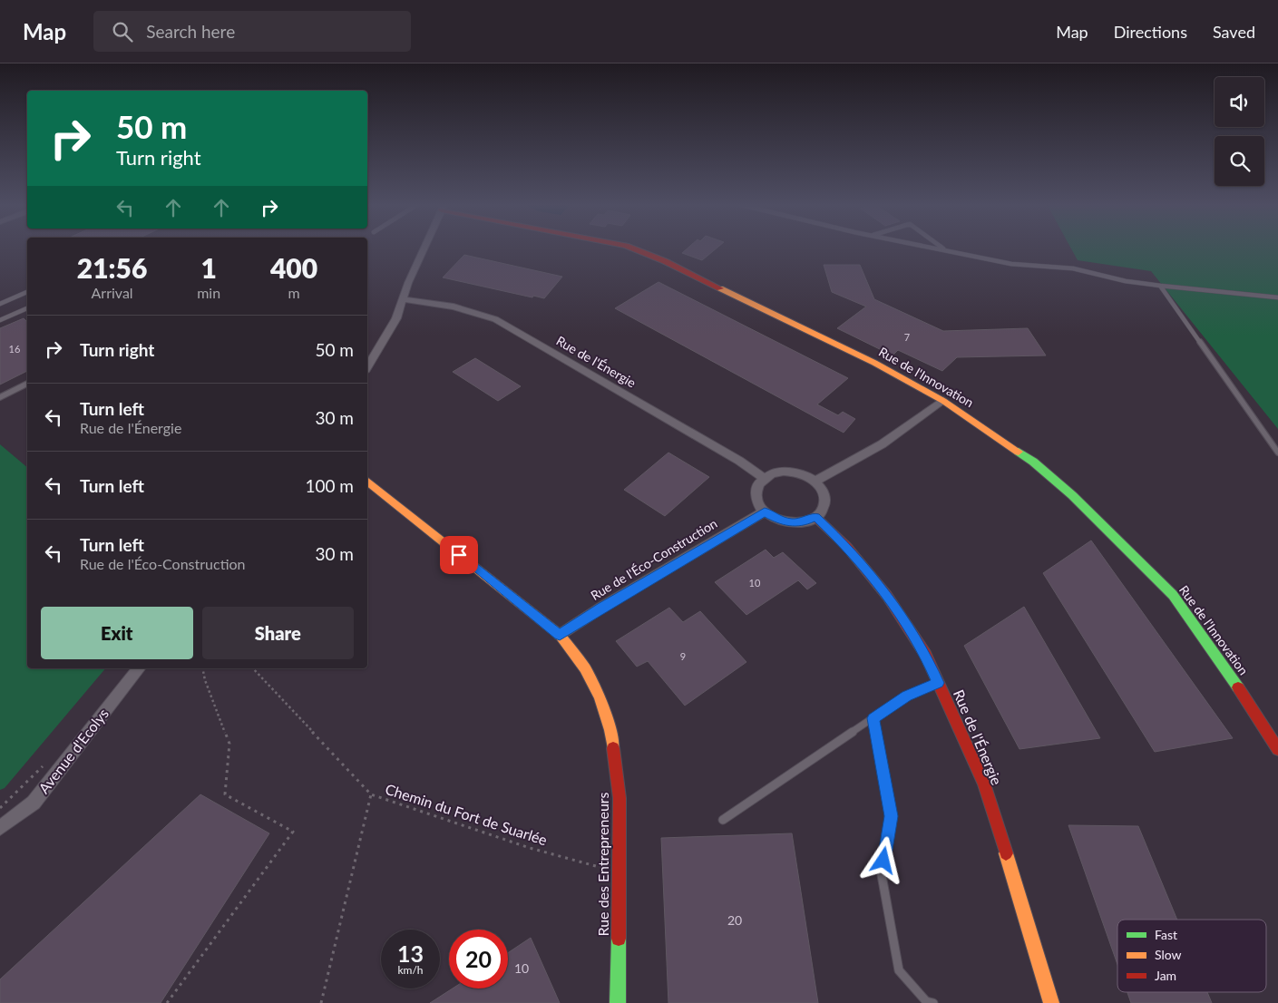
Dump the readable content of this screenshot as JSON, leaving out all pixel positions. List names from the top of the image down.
{
  "streets": {
    "street": [
      "Rue de l'Énergie",
      "Rue de l'Innovation",
      "Rue de l'Éco-Construction",
      "Avenue d'Ecolys",
      "Rue des Entrepreneurs"
    ],
    "path": ["Chemin du Fort de Suarlée"]
  },
  "crossings": [
    ["Rue de l'Énergie", "Rue de l'Éco-Construction"],
    ["Rue de l'Éco-Construction", "Rue des Entrepreneurs"],
    ["Chemin du Fort de Suarlée", "Rue des Entrepreneurs"]
  ],
  "house_numbers": [
    "7",
    "16",
    "10",
    "9",
    "20",
    "10"
  ],
  "legend": ["Fast", "Slow", "Jam"],
  "page": {
    "header": "Map",
    "search": "Search here",
    "nav": ["Map", "Directions", "Saved"],
    "turn": ["50 m", "Turn right"],
    "eta": [
      "21:56",
      "Arrival",
      "1",
      "min",
      "400",
      "m"
    ],
    "list": [
      {
        "name": "Turn right",
        "value": "50 m"
      },
      {
        "name": "Turn left",
        "note": "Rue de l'Énergie",
        "value": "30 m"
      },
      {
        "name": "Turn left",
        "value": "100 m"
      },
      {
        "name": "Turn left",
        "note": "Rue de l'Éco-Construction",
        "value": "30 m"
      }
    ],
    "buttons": ["Exit", "Share"],
    "speed": "13 km/h",
    "limit": "20"
  }
}
